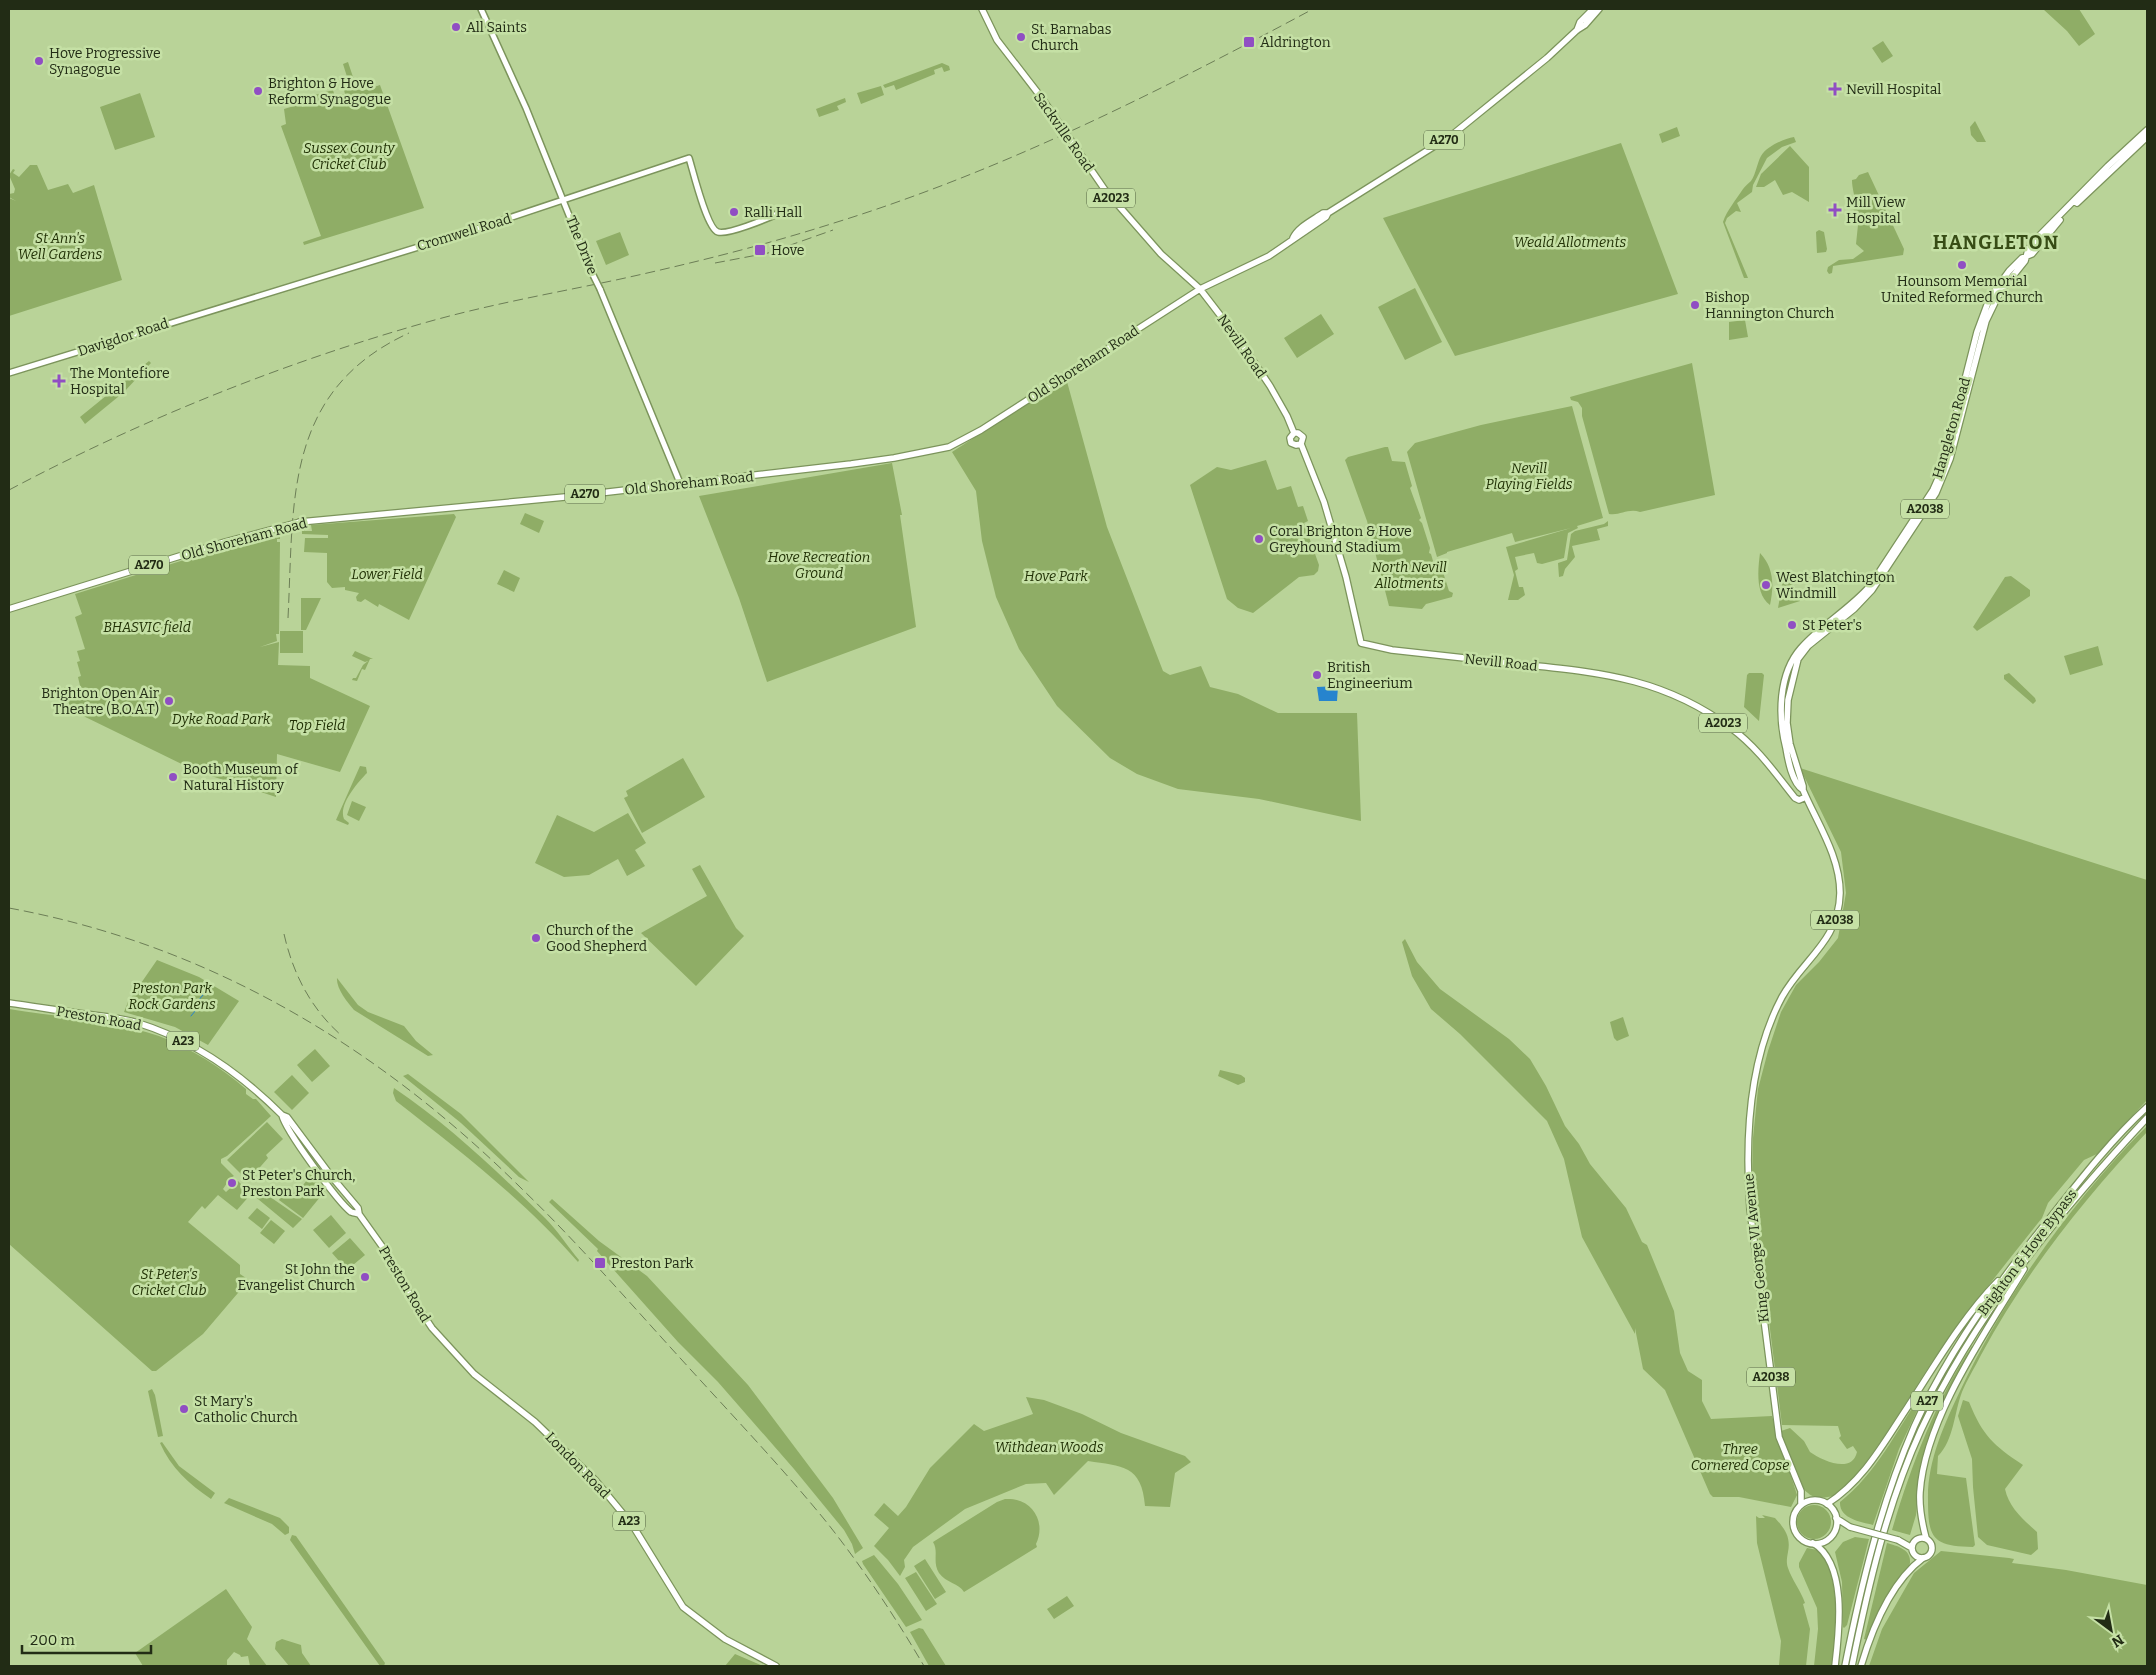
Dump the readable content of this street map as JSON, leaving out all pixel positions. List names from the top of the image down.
{
  "streets": {
    "main road": [
      "Sackville Road",
      "A270",
      "A2023",
      "Cromwell Road",
      "The Drive",
      "Davigdor Road",
      "Nevill Road",
      "Old Shoreham Road",
      "Hangleton Road",
      "A2038",
      "Preston Road",
      "A23",
      "King George VI Avenue",
      "Brighton & Hove Bypass",
      "A27",
      "London Road"
    ]
  },
  "crossings": [
    ["Sackville Road", "Nevill Road"],
    ["Sackville Road", "Old Shoreham Road"],
    ["Cromwell Road", "The Drive"],
    ["Cromwell Road", "Davigdor Road"],
    ["The Drive", "Old Shoreham Road"],
    ["Nevill Road", "Old Shoreham Road"],
    ["Nevill Road", "King George VI Avenue"],
    ["Hangleton Road", "King George VI Avenue"],
    ["Preston Road", "London Road"],
    ["King George VI Avenue", "A27"],
    ["Brighton & Hove Bypass", "A27"]
  ],
  "districts": ["HANGLETON"],
  "parks": [
    "Sussex County Cricket Club",
    "St Ann's Well Gardens",
    "Weald Allotments",
    "Nevill Playing Fields",
    "Hove Recreation Ground",
    "North Nevill Allotments",
    "Lower Field",
    "Hove Park",
    "BHASVIC field",
    "Dyke Road Park",
    "Top Field",
    "Preston Park Rock Gardens",
    "St Peter's Cricket Club",
    "Withdean Woods",
    "Three Cornered Copse"
  ],
  "places": {
    "other": [
      "All Saints",
      "St. Barnabas Church",
      "Hove Progressive Synagogue",
      "Brighton & Hove Reform Synagogue",
      "Ralli Hall",
      "Hounsom Memorial United Reformed Church",
      "Bishop Hannington Church",
      "Coral Brighton & Hove Greyhound Stadium",
      "West Blatchington Windmill",
      "St Peter's",
      "British Engineerium",
      "Brighton Open Air Theatre (B.O.A.T)",
      "Booth Museum of Natural History",
      "Church of the Good Shepherd",
      "St Peter's Church, Preston Park",
      "St John the Evangelist Church",
      "St Mary's Catholic Church"
    ],
    "transit": ["Aldrington", "Hove", "Preston Park"],
    "health": ["Nevill Hospital", "Mill View Hospital", "The Montefiore Hospital"]
  },
  "scale_bar": "200 m",
  "north": "bottom right"
}
